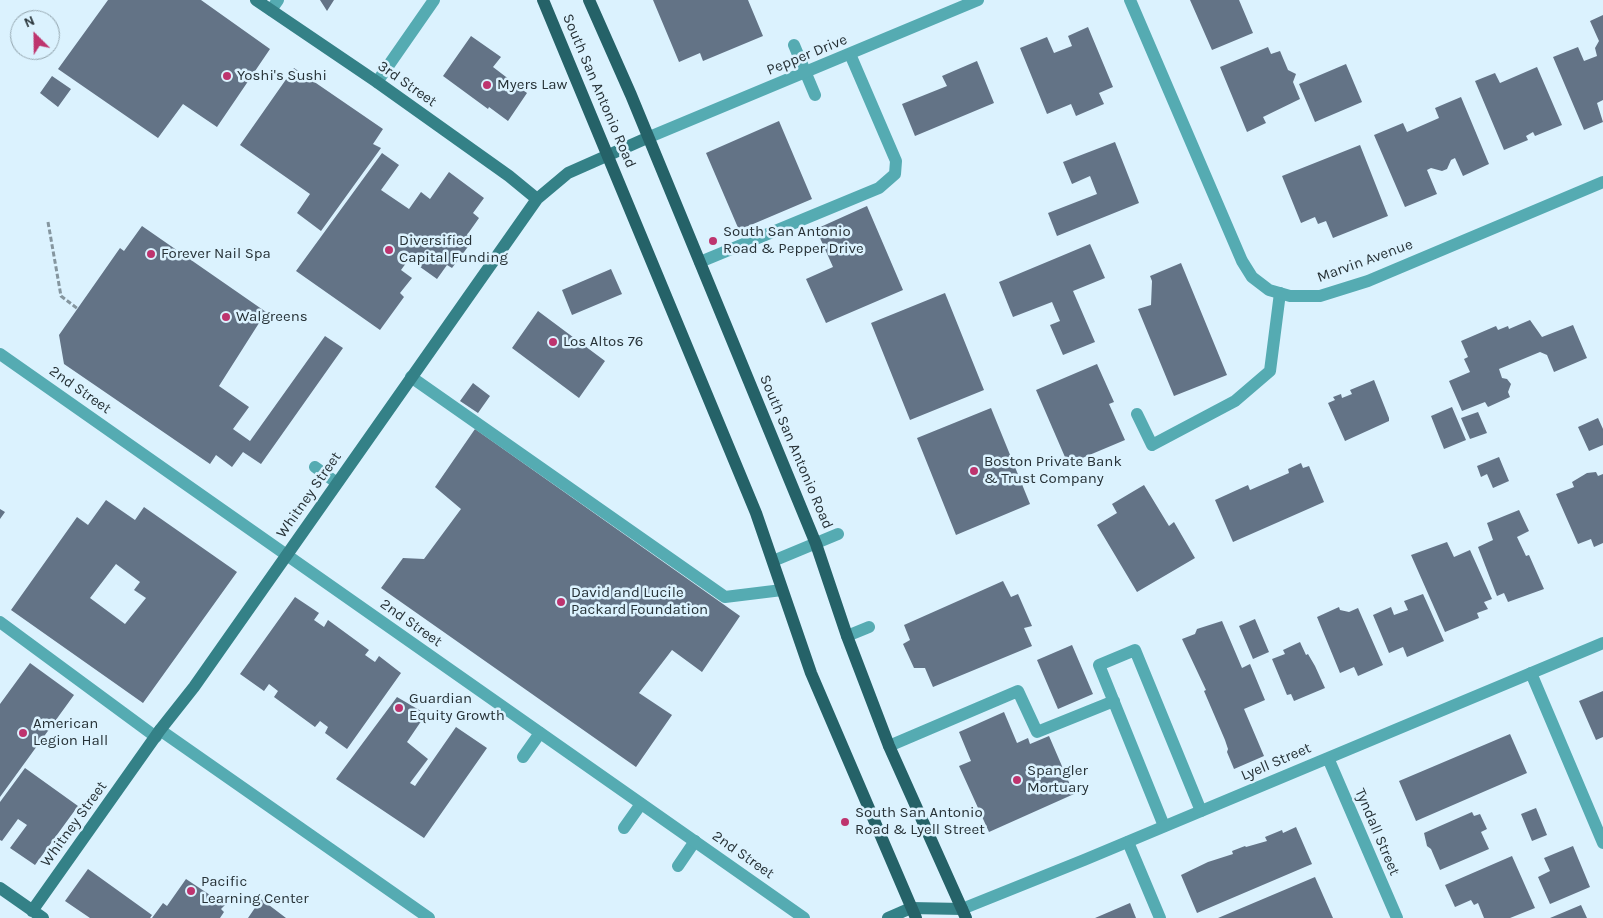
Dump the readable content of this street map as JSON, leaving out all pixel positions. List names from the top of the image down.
{
  "streets": {
    "main road": ["South San Antonio Road"],
    "street": [
      "Pepper Drive",
      "3rd Street",
      "Marvin Avenue",
      "2nd Street",
      "Whitney Street",
      "Lyell Street",
      "Tyndall Street"
    ]
  },
  "crossings": [
    ["Pepper Drive", "South San Antonio Road"],
    ["Pepper Drive", "Whitney Street"],
    ["3rd Street", "Whitney Street"],
    ["South San Antonio Road", "Whitney Street"],
    ["South San Antonio Road", "Lyell Street"],
    ["2nd Street", "Whitney Street"],
    ["Lyell Street", "Tyndall Street"]
  ],
  "places": [
    "Yoshi's Sushi",
    "Myers Law",
    "South San Antonio Road & Pepper Drive",
    "Diversified Capital Funding",
    "Forever Nail Spa",
    "Walgreens",
    "Los Altos 76",
    "Boston Private Bank & Trust Company",
    "David and Lucile Packard Foundation",
    "Guardian Equity Growth",
    "American Legion Hall",
    "Spangler Mortuary",
    "South San Antonio Road & Lyell Street",
    "Pacific Learning Center"
  ],
  "north": "top left"
}
